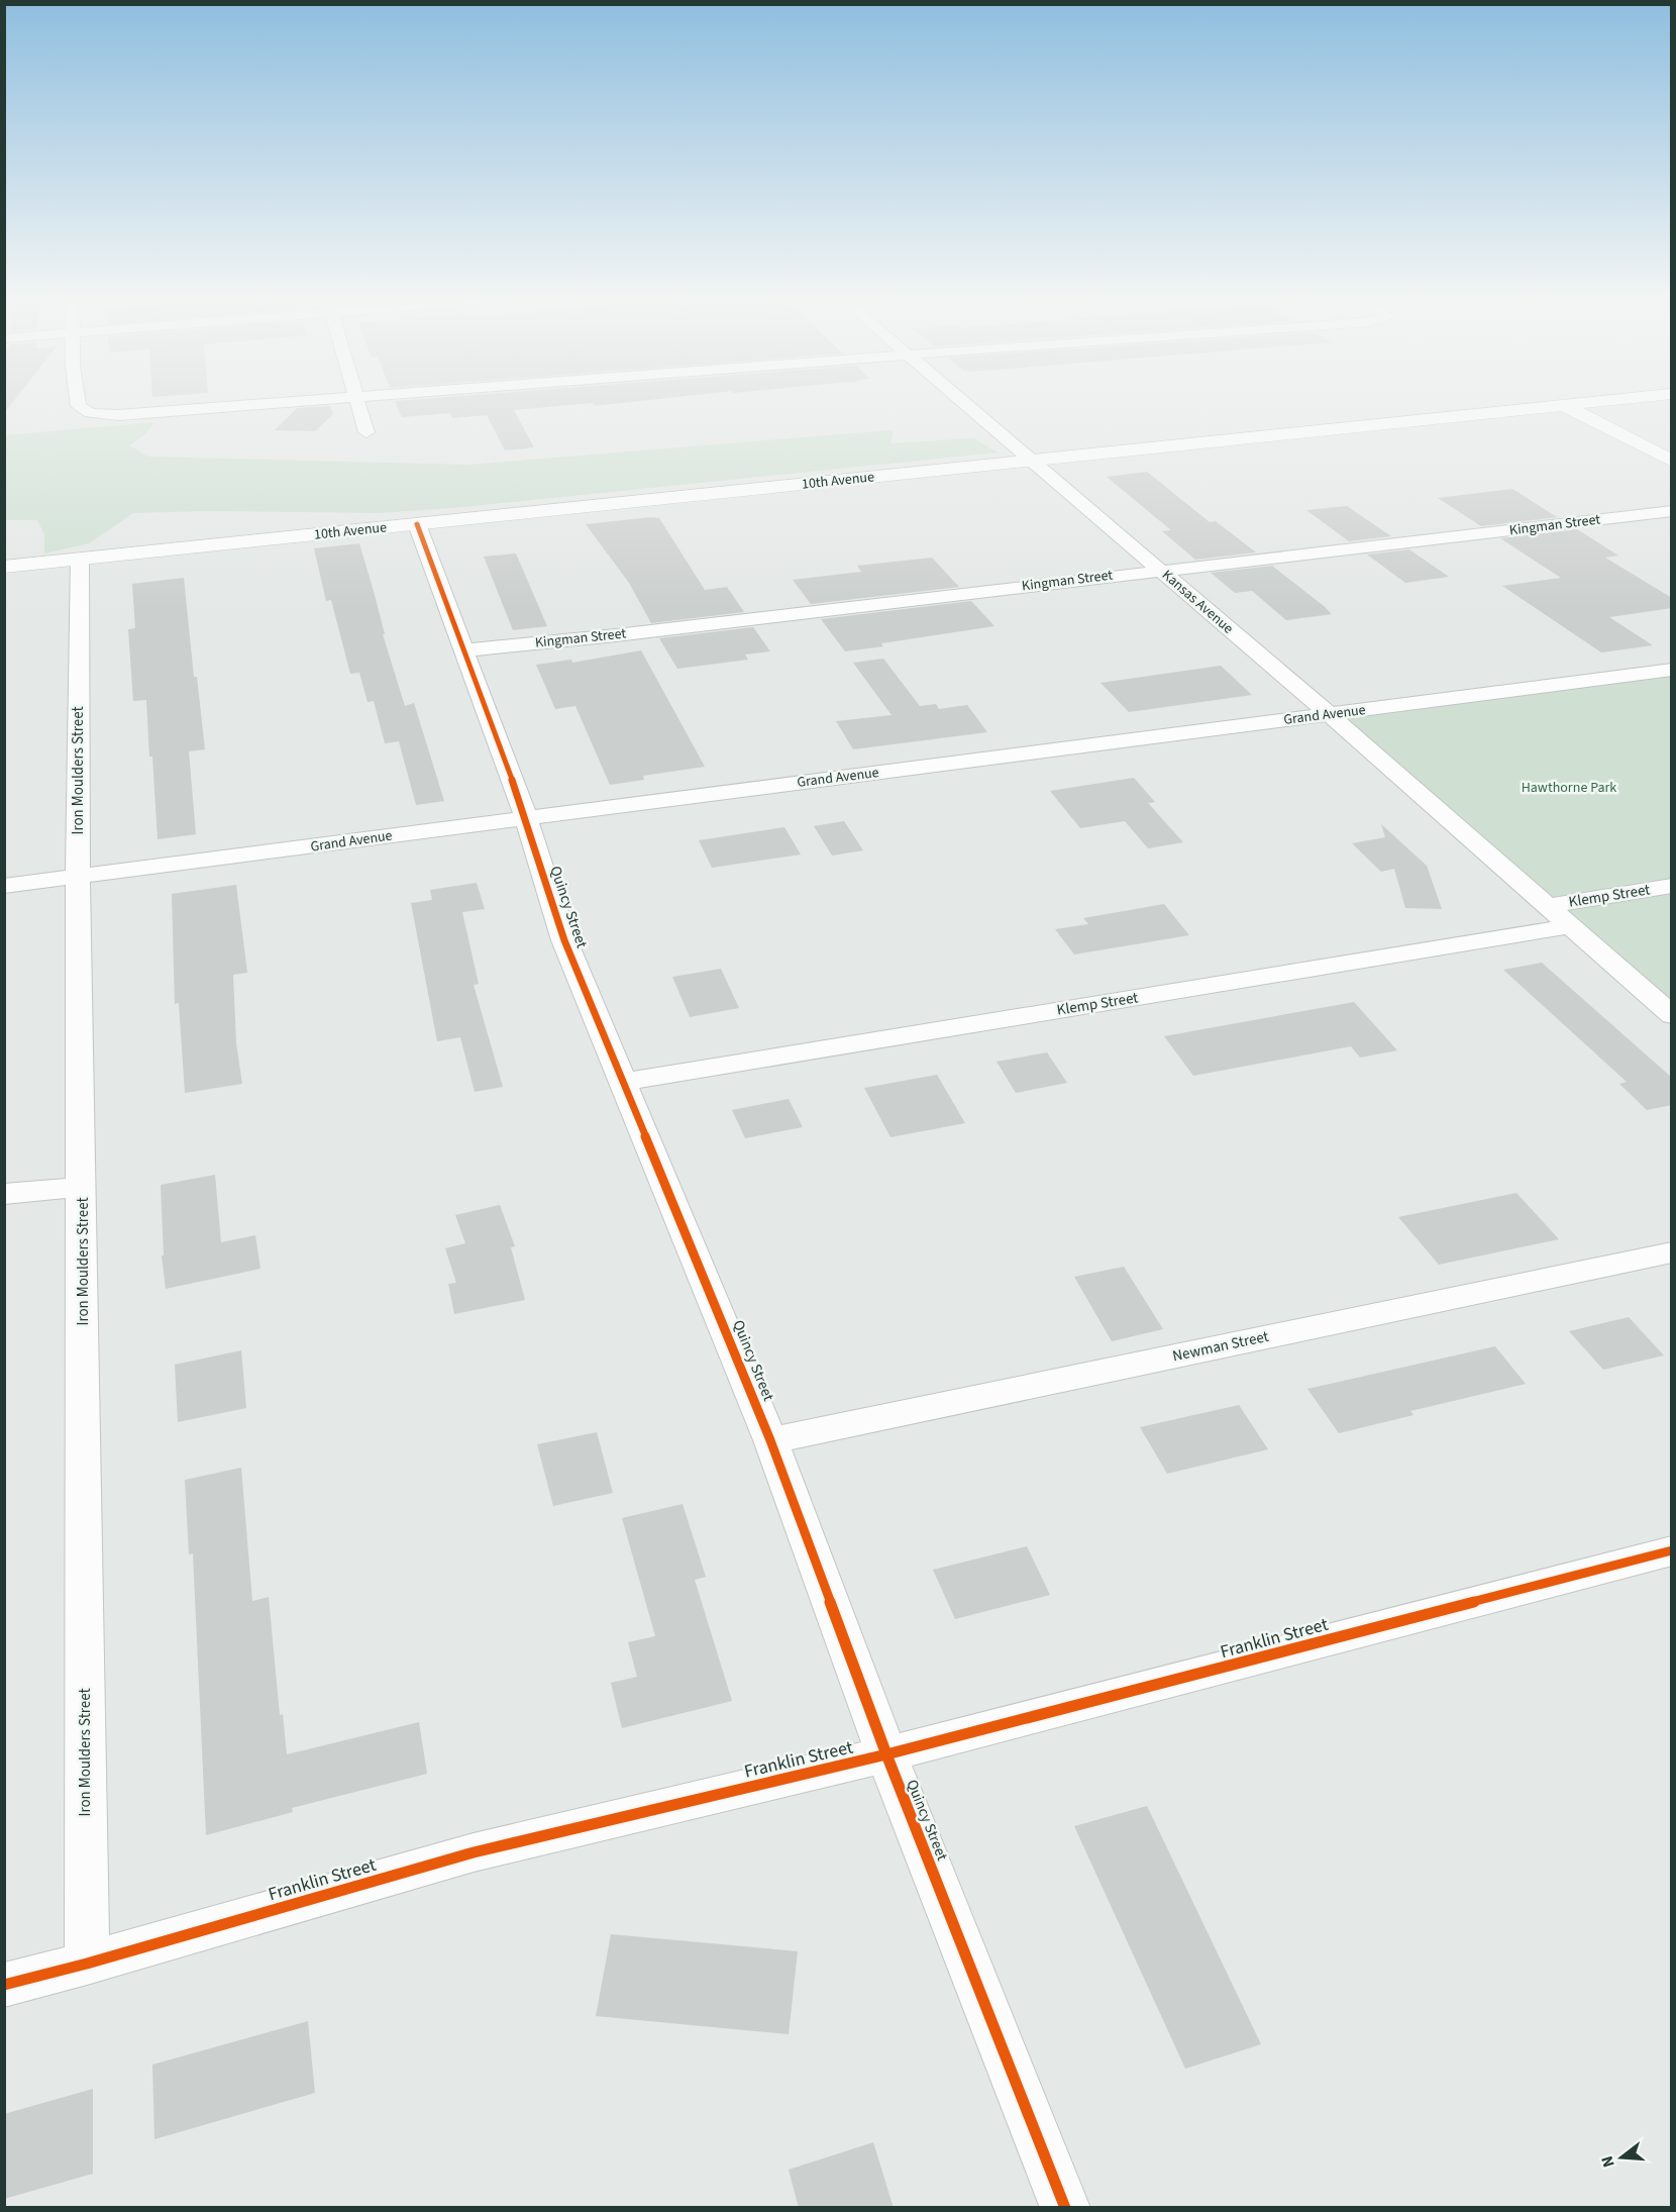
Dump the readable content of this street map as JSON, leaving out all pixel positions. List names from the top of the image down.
{
  "streets": {
    "street": [
      "10th Avenue",
      "Kingman Street",
      "Kansas Avenue",
      "Grand Avenue",
      "Iron Moulders Street",
      "Klemp Street",
      "Quincy Street",
      "Newman Street",
      "Franklin Street"
    ]
  },
  "crossings": [
    ["10th Avenue", "Kansas Avenue"],
    ["10th Avenue", "Iron Moulders Street"],
    ["10th Avenue", "Quincy Street"],
    ["Kingman Street", "Kansas Avenue"],
    ["Kingman Street", "Quincy Street"],
    ["Kansas Avenue", "Grand Avenue"],
    ["Kansas Avenue", "Klemp Street"],
    ["Grand Avenue", "Iron Moulders Street"],
    ["Grand Avenue", "Quincy Street"],
    ["Iron Moulders Street", "Franklin Street"],
    ["Klemp Street", "Quincy Street"],
    ["Quincy Street", "Newman Street"],
    ["Quincy Street", "Franklin Street"]
  ],
  "parks": ["Hawthorne Park"],
  "north": "left"
}
